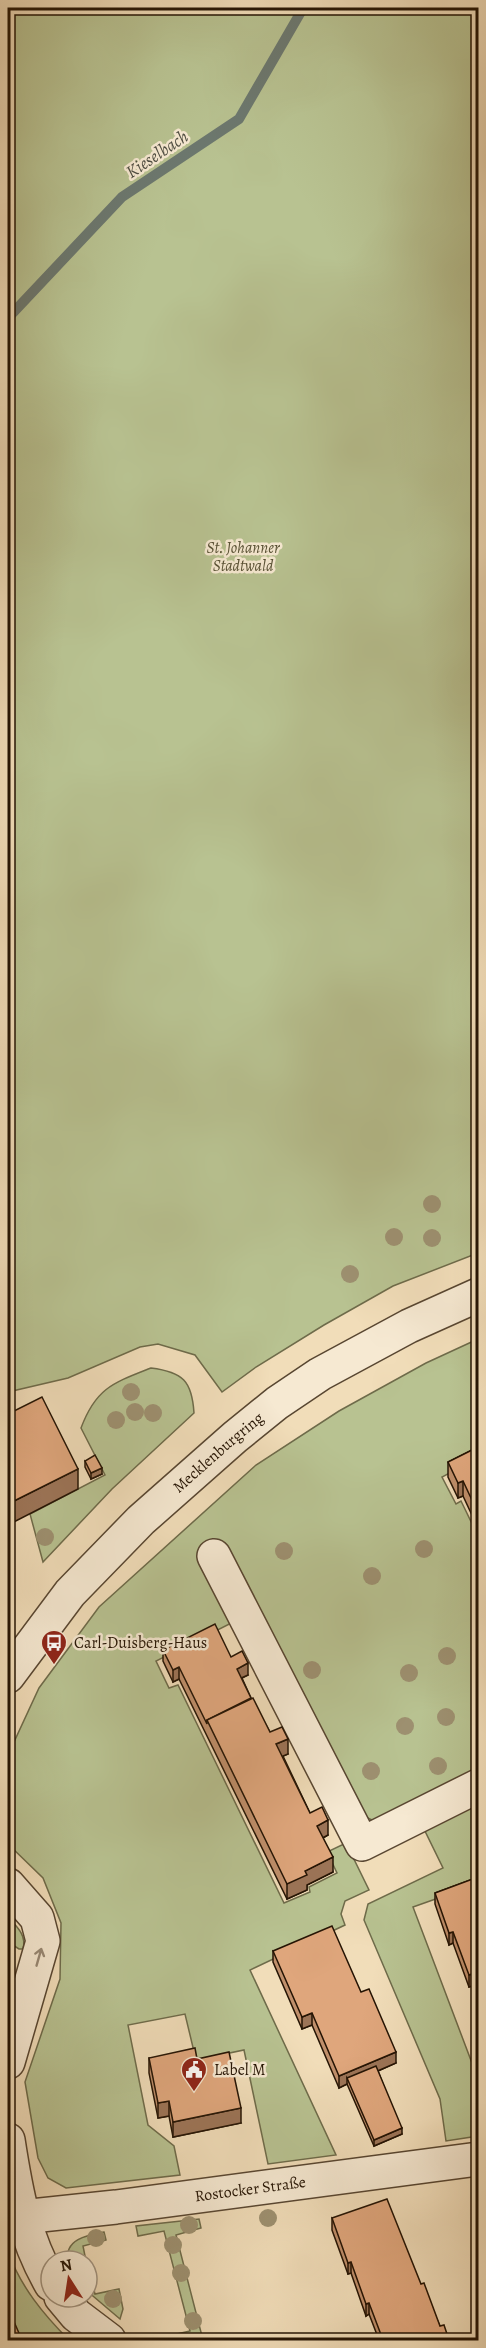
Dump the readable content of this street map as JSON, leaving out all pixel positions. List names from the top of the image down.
{
  "streets": {
    "street": ["Mecklenburgring", "Rostocker Straße"]
  },
  "water": ["Kieselbach"],
  "parks": ["St. Johanner Stadtwald"],
  "places": {
    "bus stop": ["Carl-Duisberg-Haus"],
    "public building": ["Label M"]
  },
  "north": "top"
}
